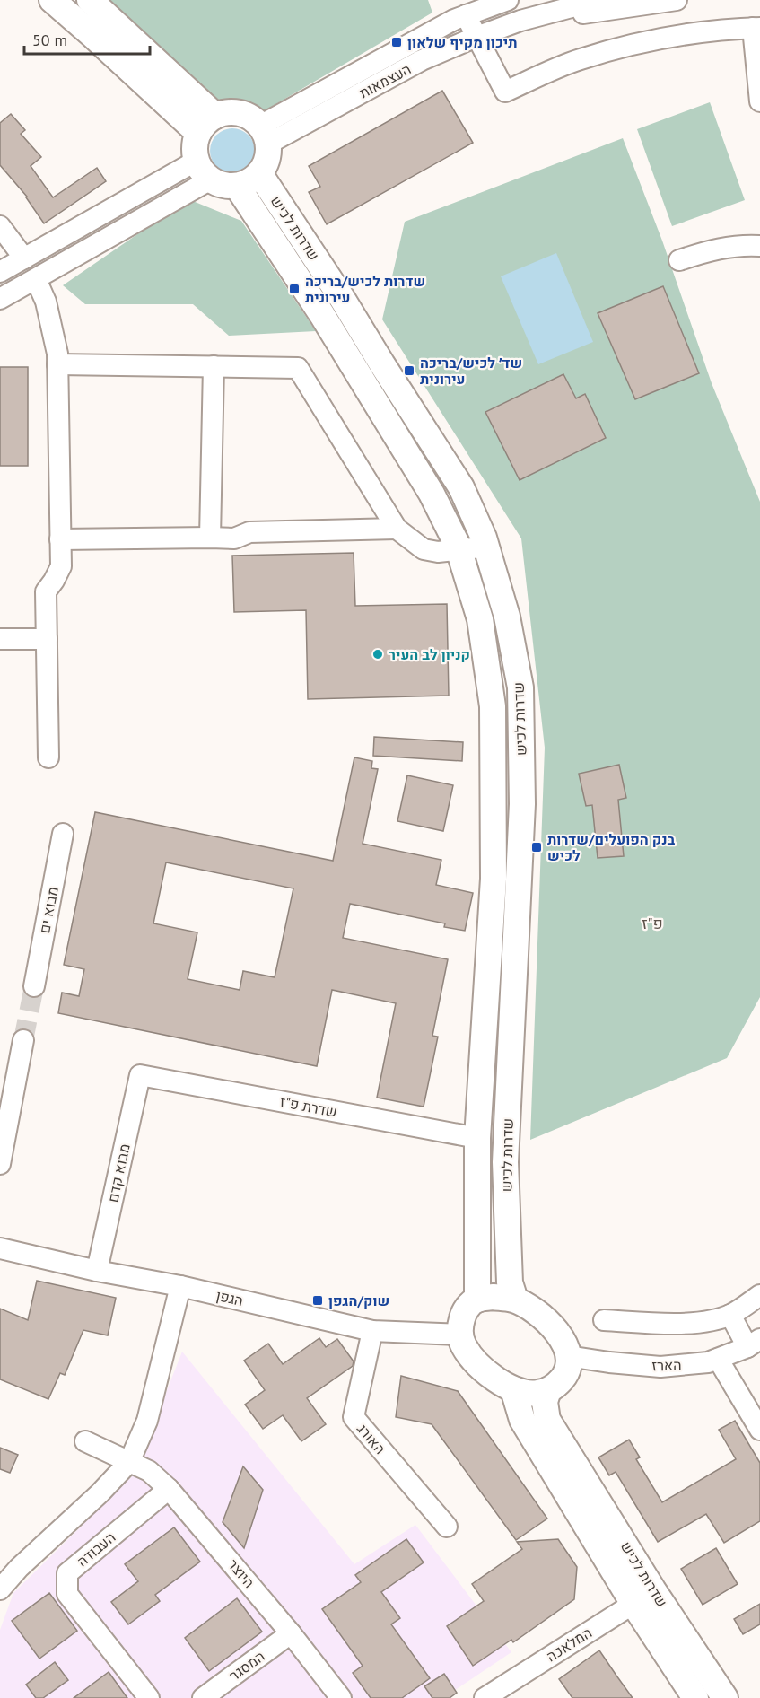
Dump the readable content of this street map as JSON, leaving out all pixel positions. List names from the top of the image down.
{
  "streets": {
    "main road": ["שדרות לכיש"],
    "street": [
      "העצמאות",
      "מבוא ים",
      "שדרת פ\"ז",
      "מבוא קדם",
      "הגפן",
      "הארז",
      "האורג",
      "העבודה",
      "היוצר",
      "המלאכה",
      "המסגר"
    ]
  },
  "crossings": [
    ["העצמאות", "שדרות לכיש"],
    ["שדרות לכיש", "שדרת פ\"ז"],
    ["שדרות לכיש", "הגפן"],
    ["שדרות לכיש", "הארז"],
    ["שדרות לכיש", "המלאכה"],
    ["שדרת פ\"ז", "מבוא קדם"],
    ["מבוא קדם", "הגפן"],
    ["הגפן", "הארז"],
    ["הגפן", "האורג"],
    ["העבודה", "היוצר"],
    ["היוצר", "המסגר"]
  ],
  "districts": ["פ\"ז"],
  "places": {
    "transit": [
      "תיכון מקיף שלאון",
      "שדרות לכיש/בריכה עירונית",
      "שד׳ לכיש/בריכה עירונית",
      "בנק הפועלים/שדרות לכיש",
      "שוק/הגפן"
    ],
    "other": ["קניון לב העיר"]
  },
  "scale_bar": "50 m"
}
